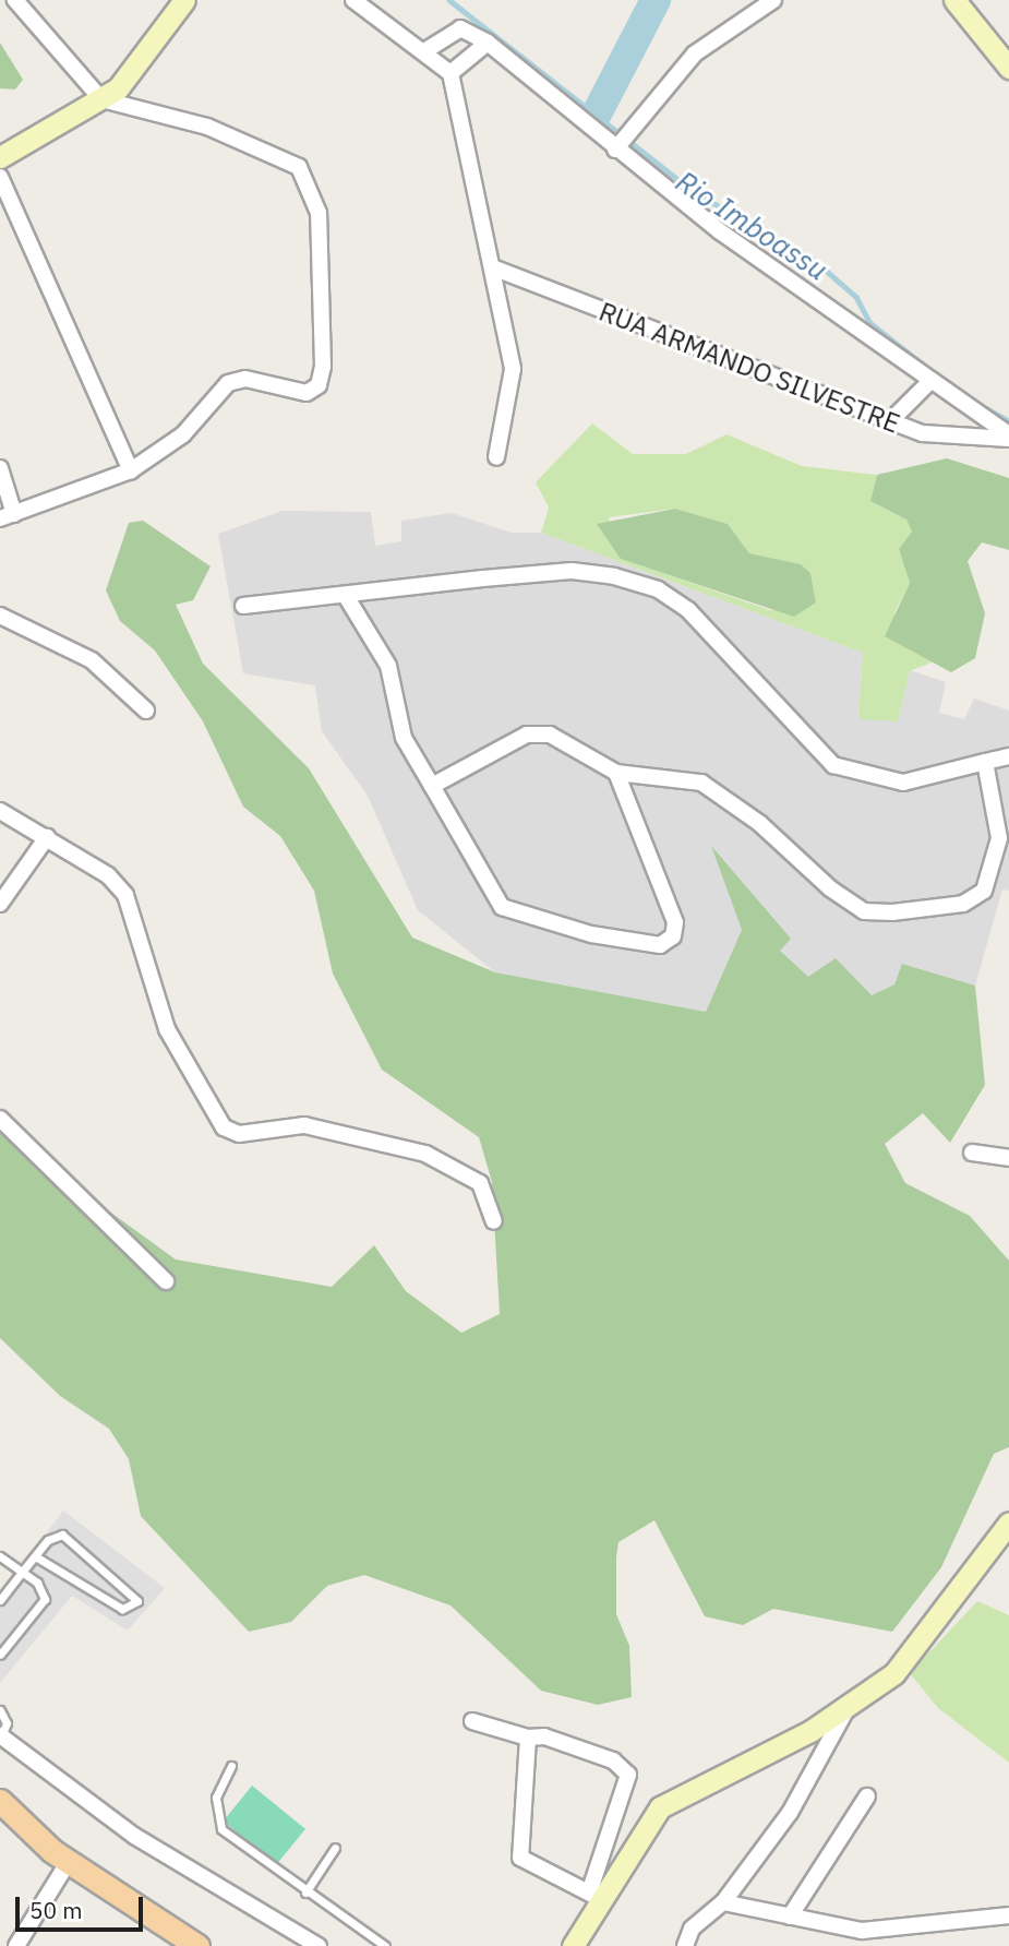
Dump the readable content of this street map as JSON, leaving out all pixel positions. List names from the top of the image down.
{
  "streets": {
    "street": ["RUA ARMANDO SILVESTRE"]
  },
  "water": ["Rio Imboassu"],
  "scale_bar": "50 m"
}
